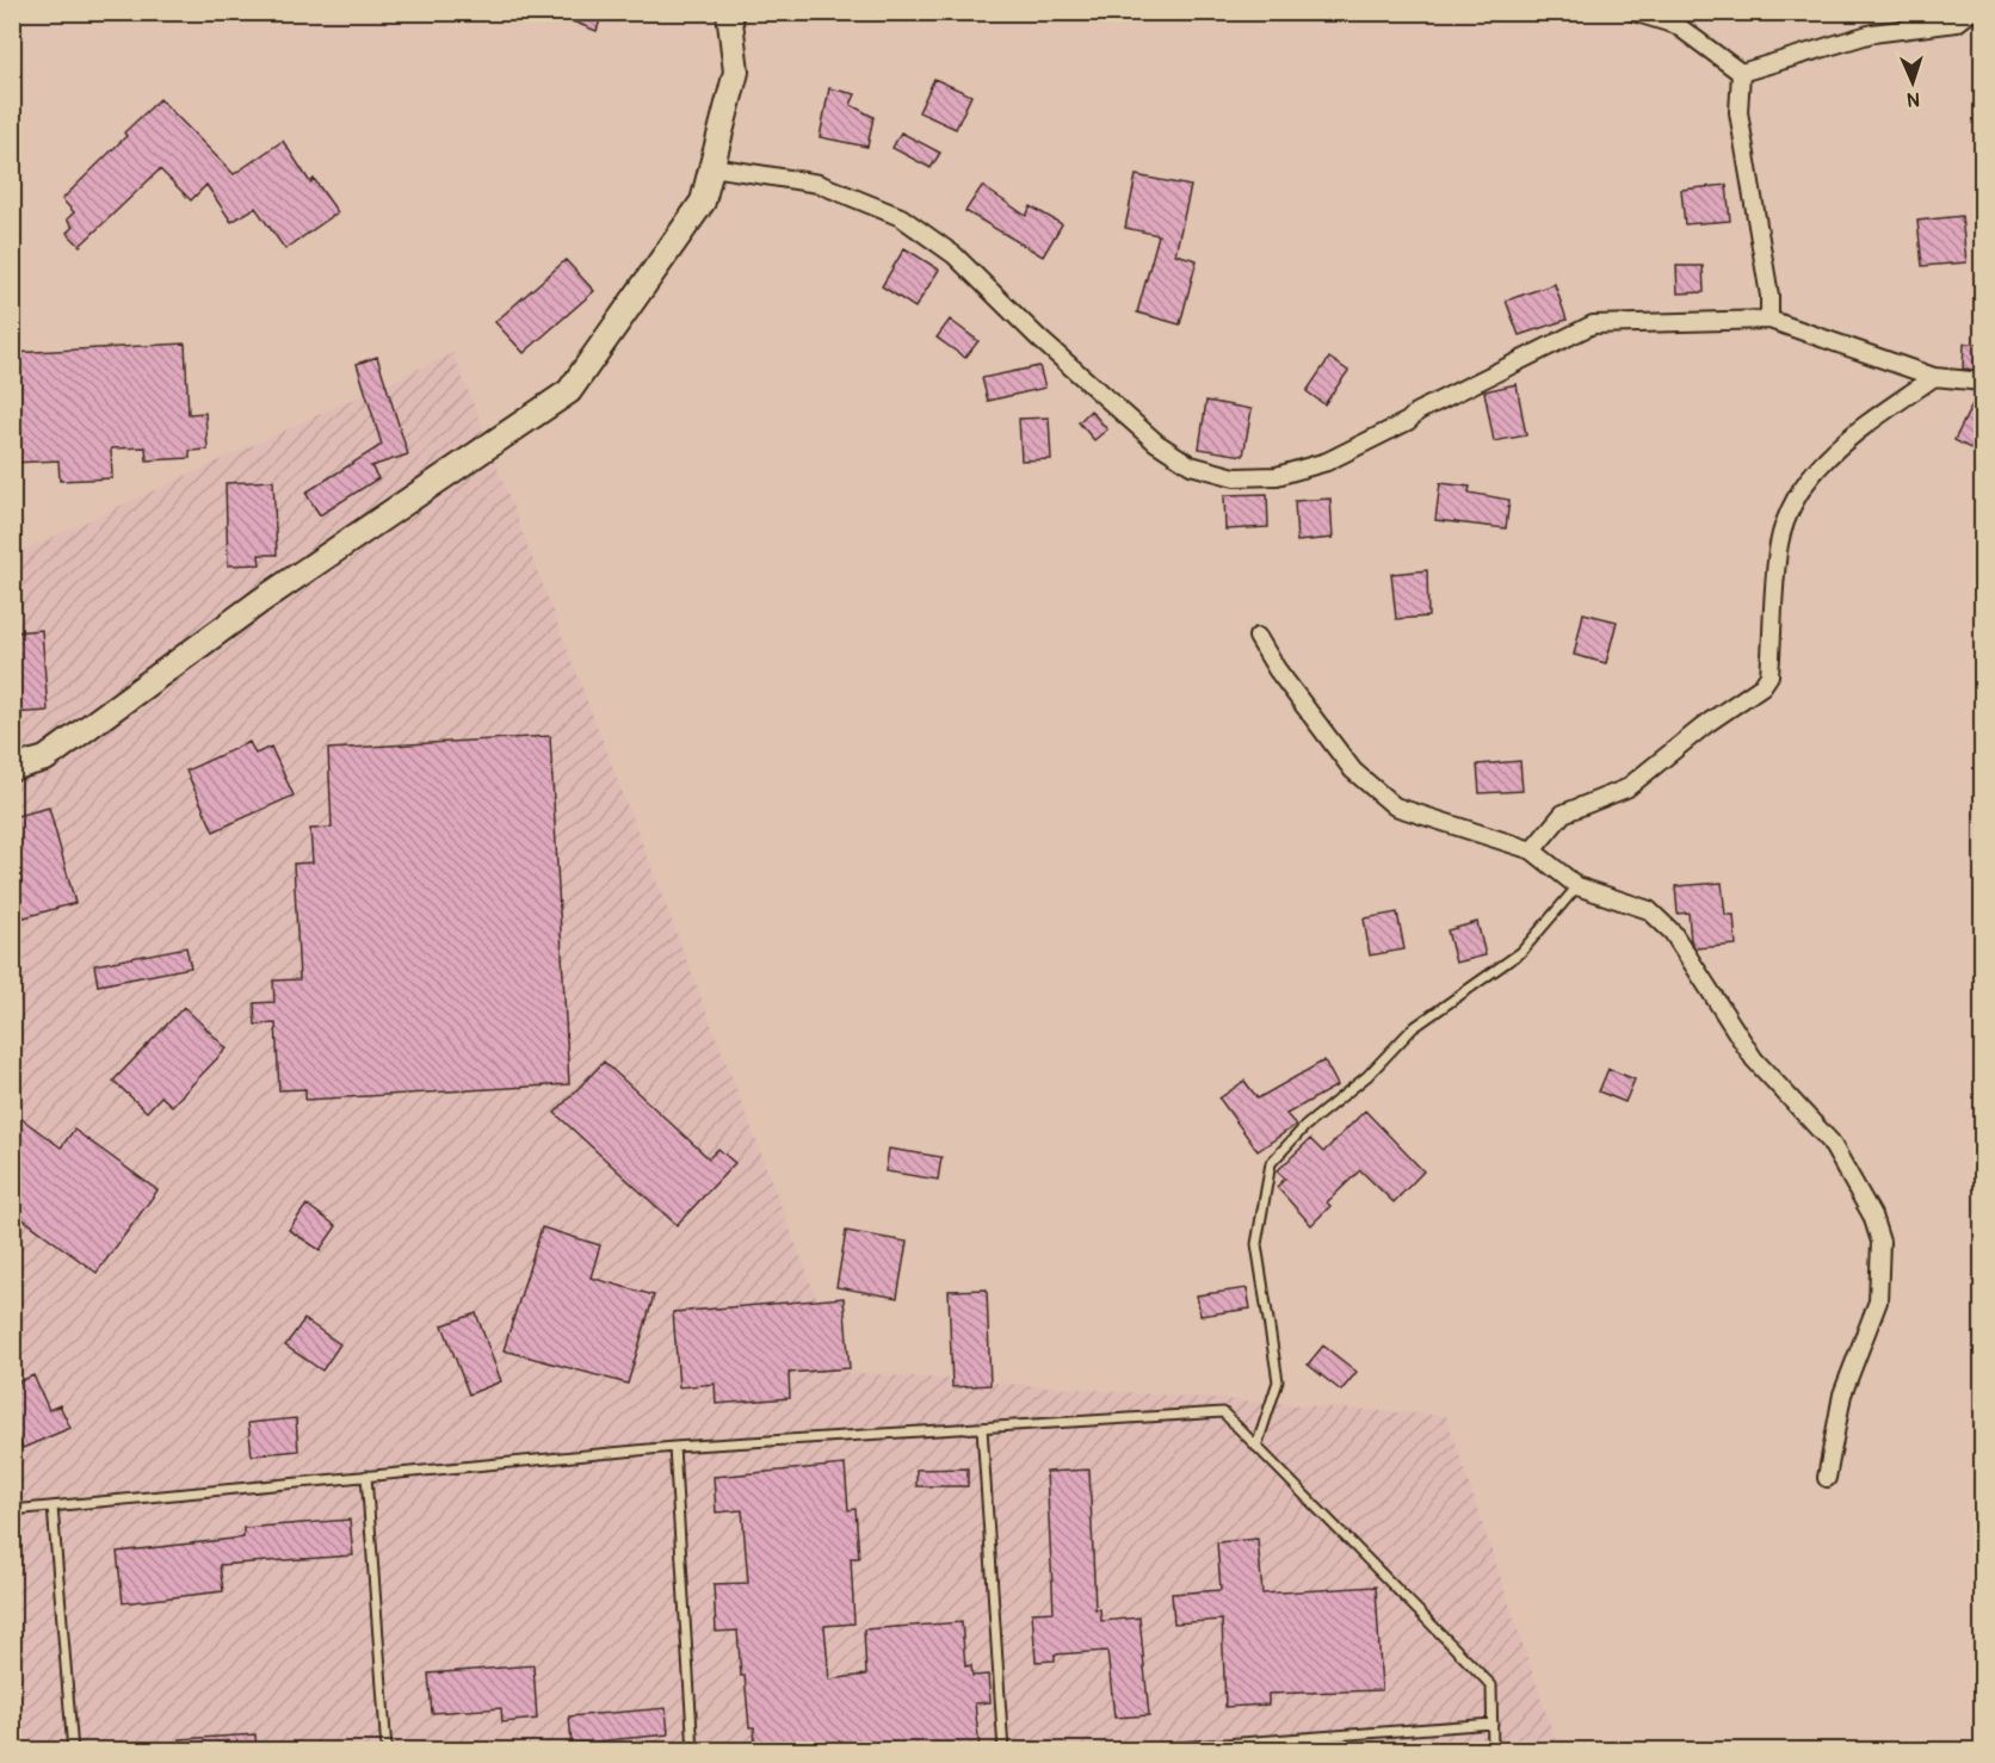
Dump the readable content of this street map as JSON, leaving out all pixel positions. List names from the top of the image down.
{
  "north": "bottom"
}
